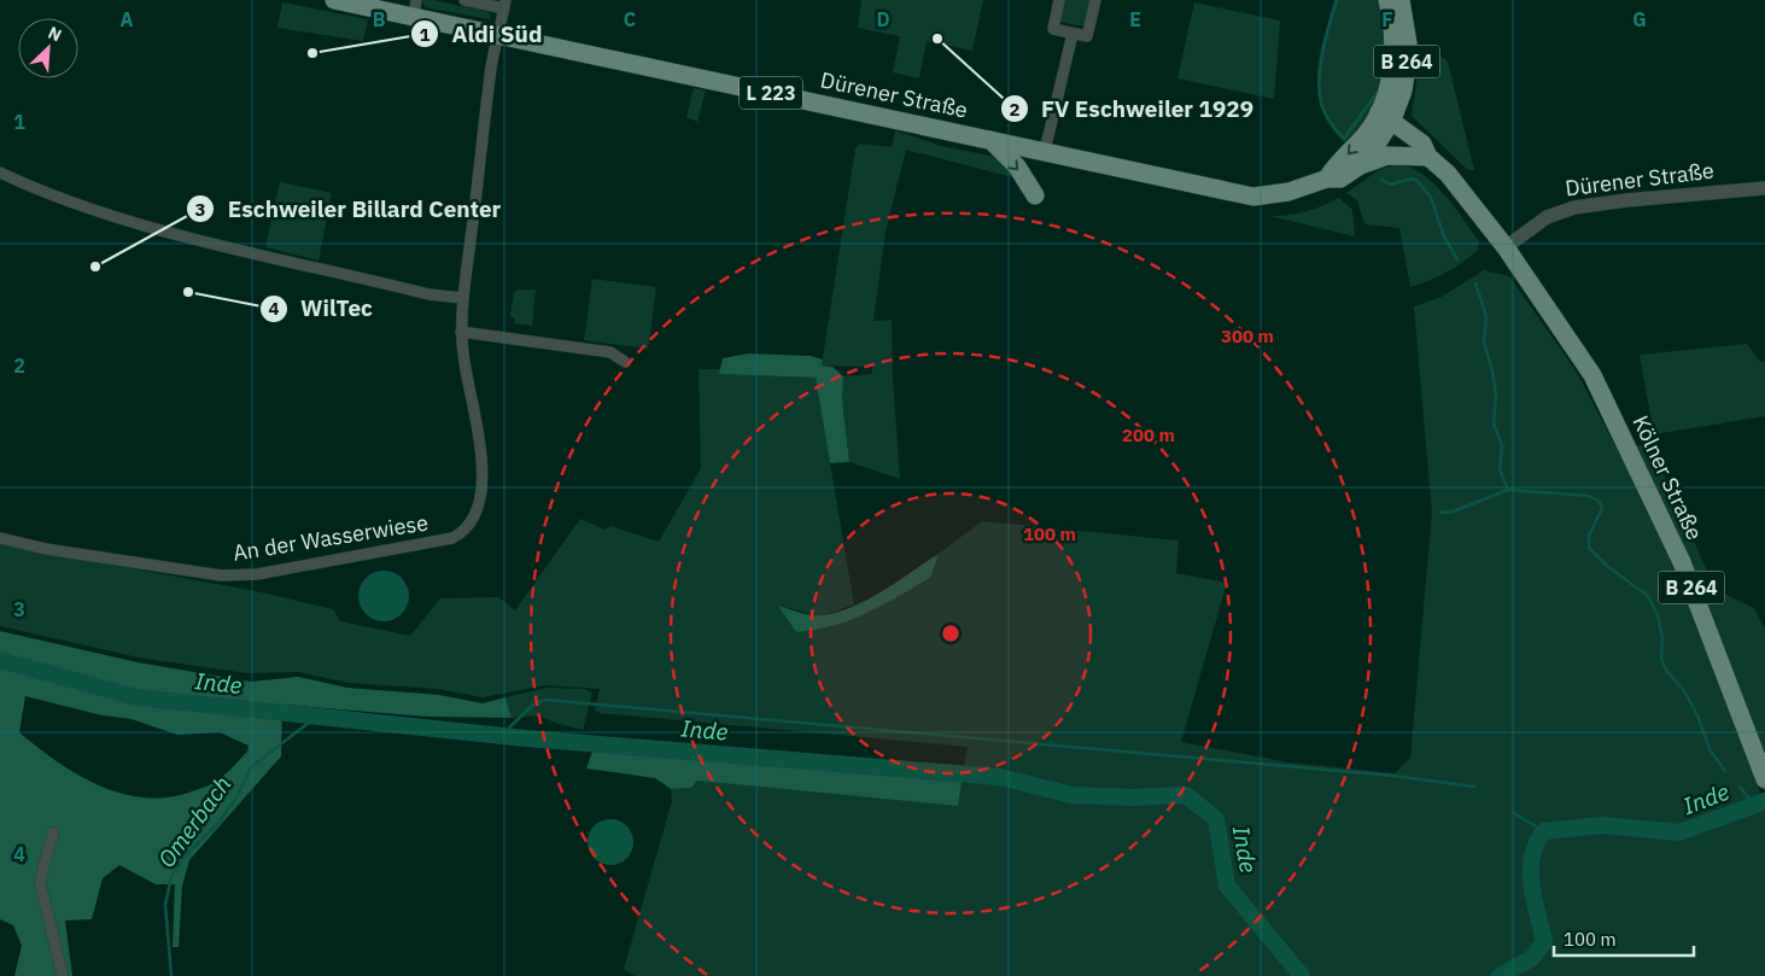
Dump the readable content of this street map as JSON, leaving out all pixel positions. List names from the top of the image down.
{
  "streets": {
    "main road": [
      "B 264",
      "L 223",
      "Dürener Straße",
      "Kölner Straße"
    ],
    "street": ["An der Wasserwiese"]
  },
  "crossings": [
    ["B 264", "L 223"],
    ["B 264", "Dürener Straße"],
    ["B 264", "Kölner Straße"],
    ["L 223", "Dürener Straße"],
    ["Dürener Straße", "Kölner Straße"],
    ["Dürener Straße", "An der Wasserwiese"]
  ],
  "water": ["Inde", "Omerbach"],
  "places": [
    "FV Eschweiler 1929",
    "Aldi Süd",
    "Eschweiler Billard Center",
    "WilTec"
  ],
  "scale_bar": "100 m",
  "north": "top right",
  "grid": {
    "columns": [
      "A",
      "B",
      "C",
      "D",
      "E",
      "F",
      "G"
    ],
    "rows": [
      "1",
      "2",
      "3",
      "4"
    ]
  },
  "rings": ["300 m", "200 m", "100 m"]
}
